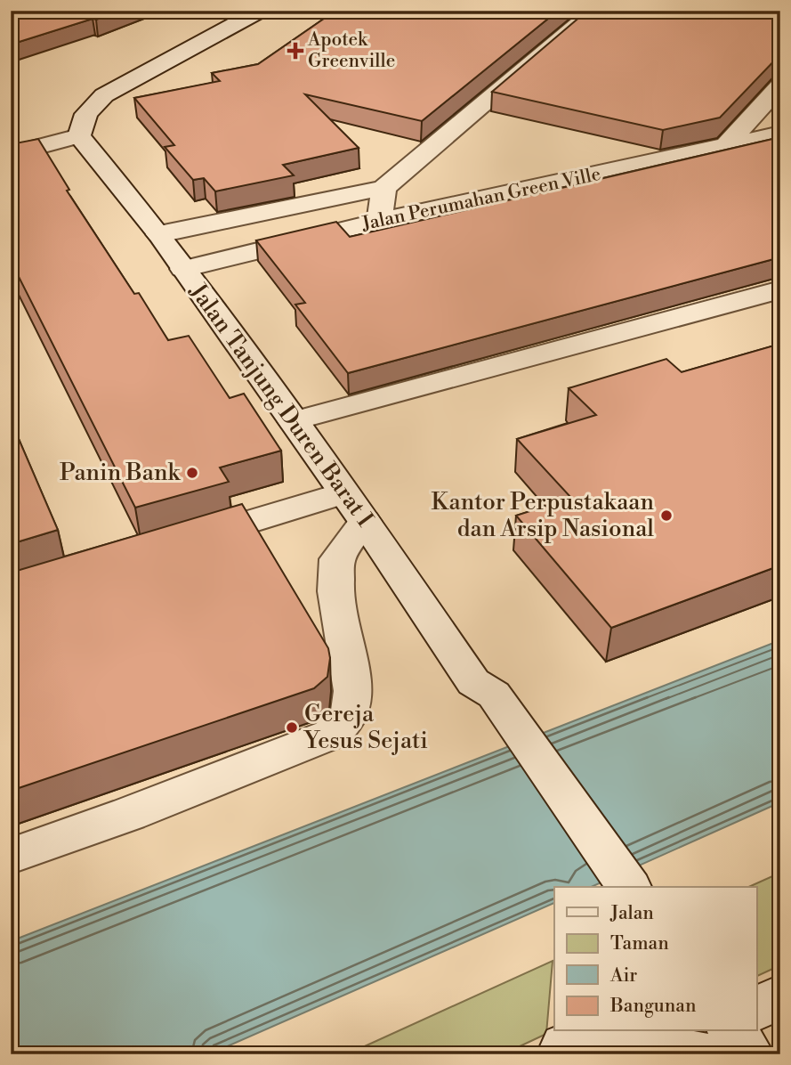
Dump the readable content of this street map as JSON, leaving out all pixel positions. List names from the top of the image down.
{
  "streets": {
    "street": ["Jalan Perumahan Green Ville", "Jalan Tanjung Duren Barat I"]
  },
  "crossings": [
    ["Jalan Perumahan Green Ville", "Jalan Tanjung Duren Barat I"]
  ],
  "places": {
    "health": ["Apotek Greenville"],
    "other": ["Panin Bank", "Kantor Perpustakaan dan Arsip Nasional", "Gereja Yesus Sejati"]
  },
  "legend": [
    "Jalan",
    "Taman",
    "Air",
    "Bangunan"
  ]
}
